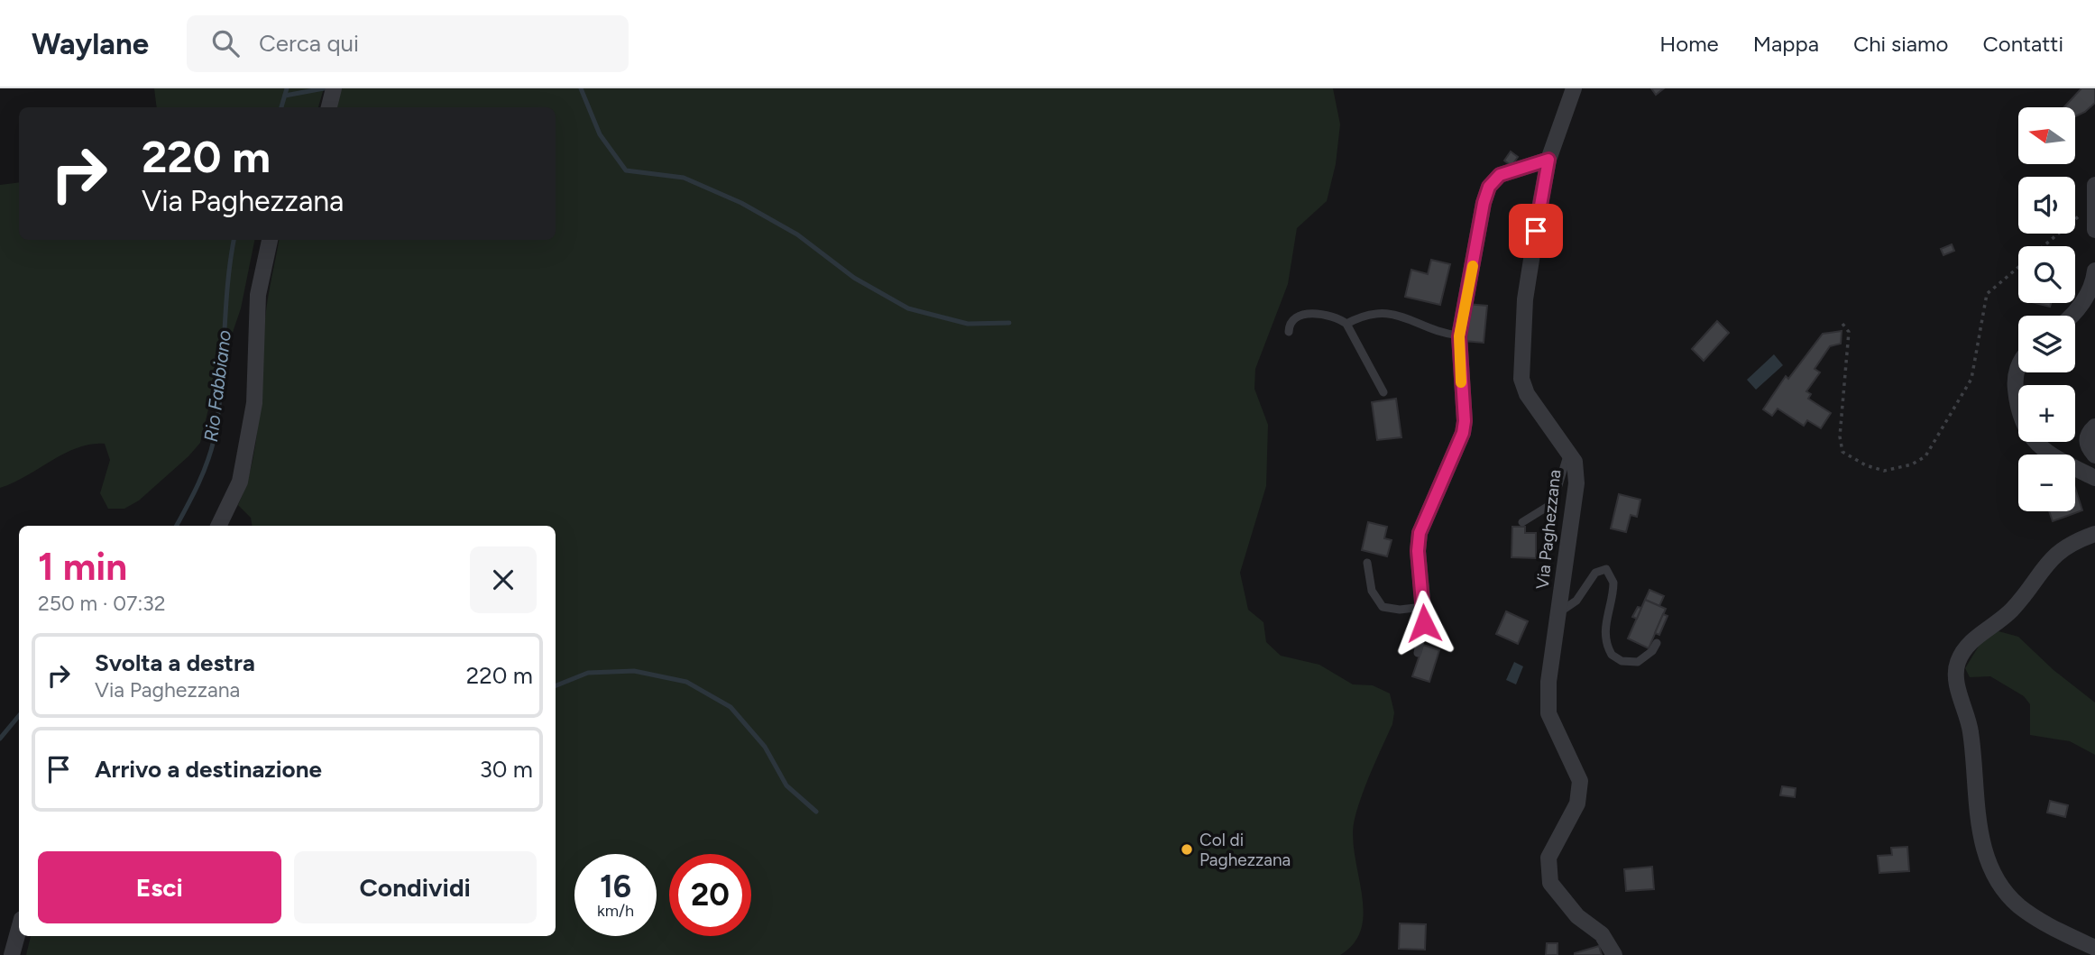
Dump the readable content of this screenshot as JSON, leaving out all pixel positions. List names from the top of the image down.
{
  "streets": {
    "street": ["Via Paghezzana"]
  },
  "water": ["Rio Fabbiano"],
  "places": ["Col di Paghezzana"],
  "north": "left",
  "page": {
    "header": "Waylane",
    "search": "Cerca qui",
    "nav": [
      "Home",
      "Mappa",
      "Chi siamo",
      "Contatti"
    ],
    "map_buttons": ["+", "−"],
    "turn": ["220 m", "Via Paghezzana"],
    "heading": ["1 min", "250 m · 07:32"],
    "list": [
      {
        "name": "Svolta a destra",
        "note": "Via Paghezzana",
        "value": "220 m"
      },
      {
        "name": "Arrivo a destinazione",
        "value": "30 m"
      }
    ],
    "buttons": ["Esci", "Condividi"],
    "speed": "16 km/h",
    "limit": "20"
  }
}
